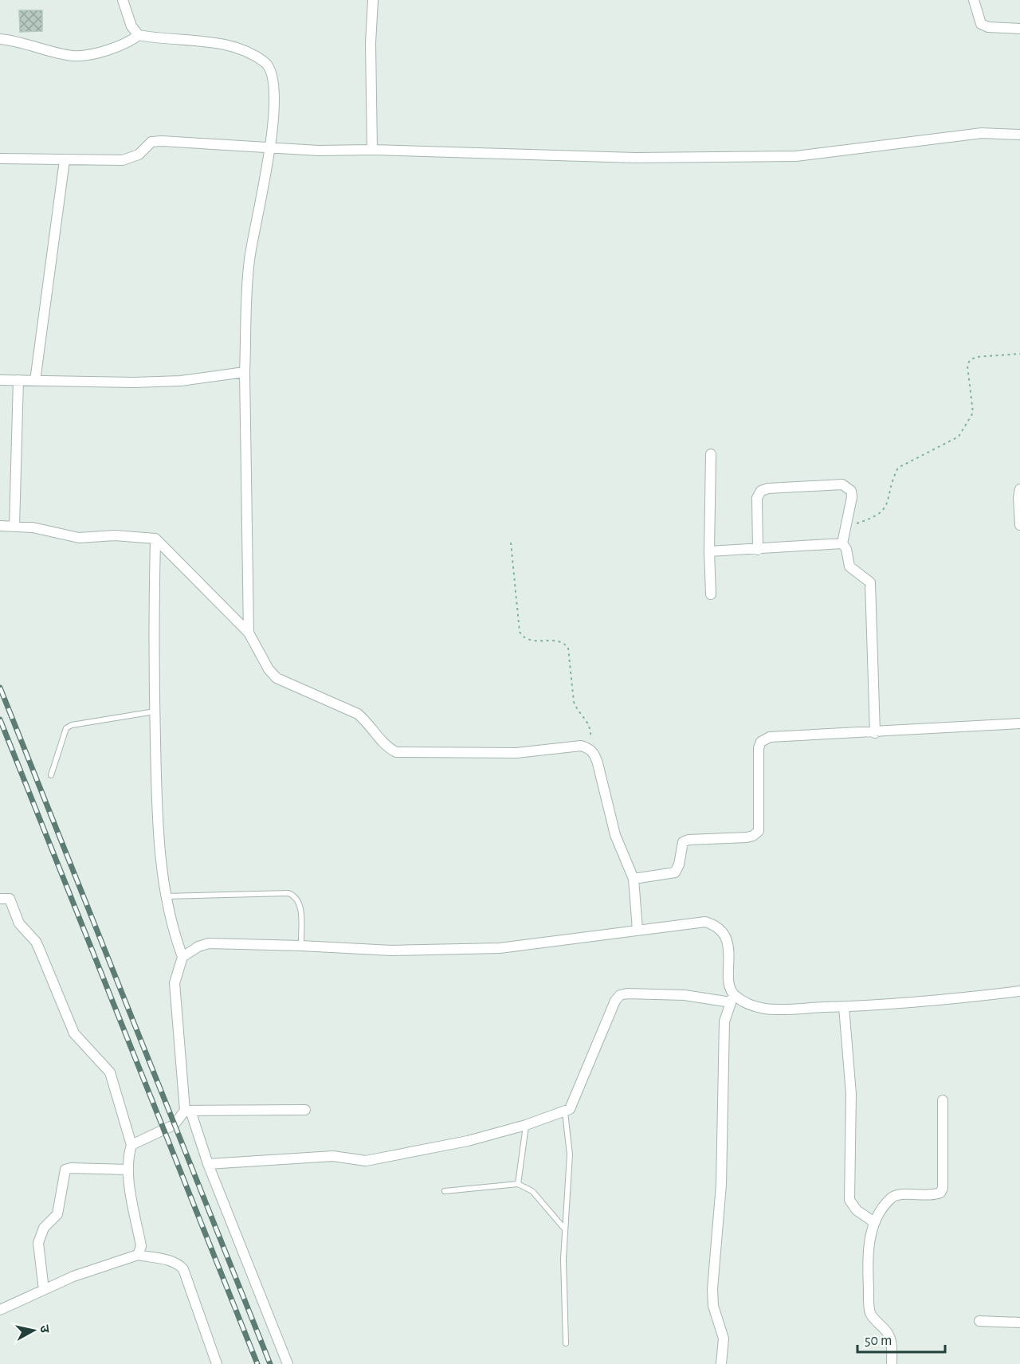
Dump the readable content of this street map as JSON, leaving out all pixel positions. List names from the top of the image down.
{
  "scale_bar": "50 m",
  "north": "right"
}
